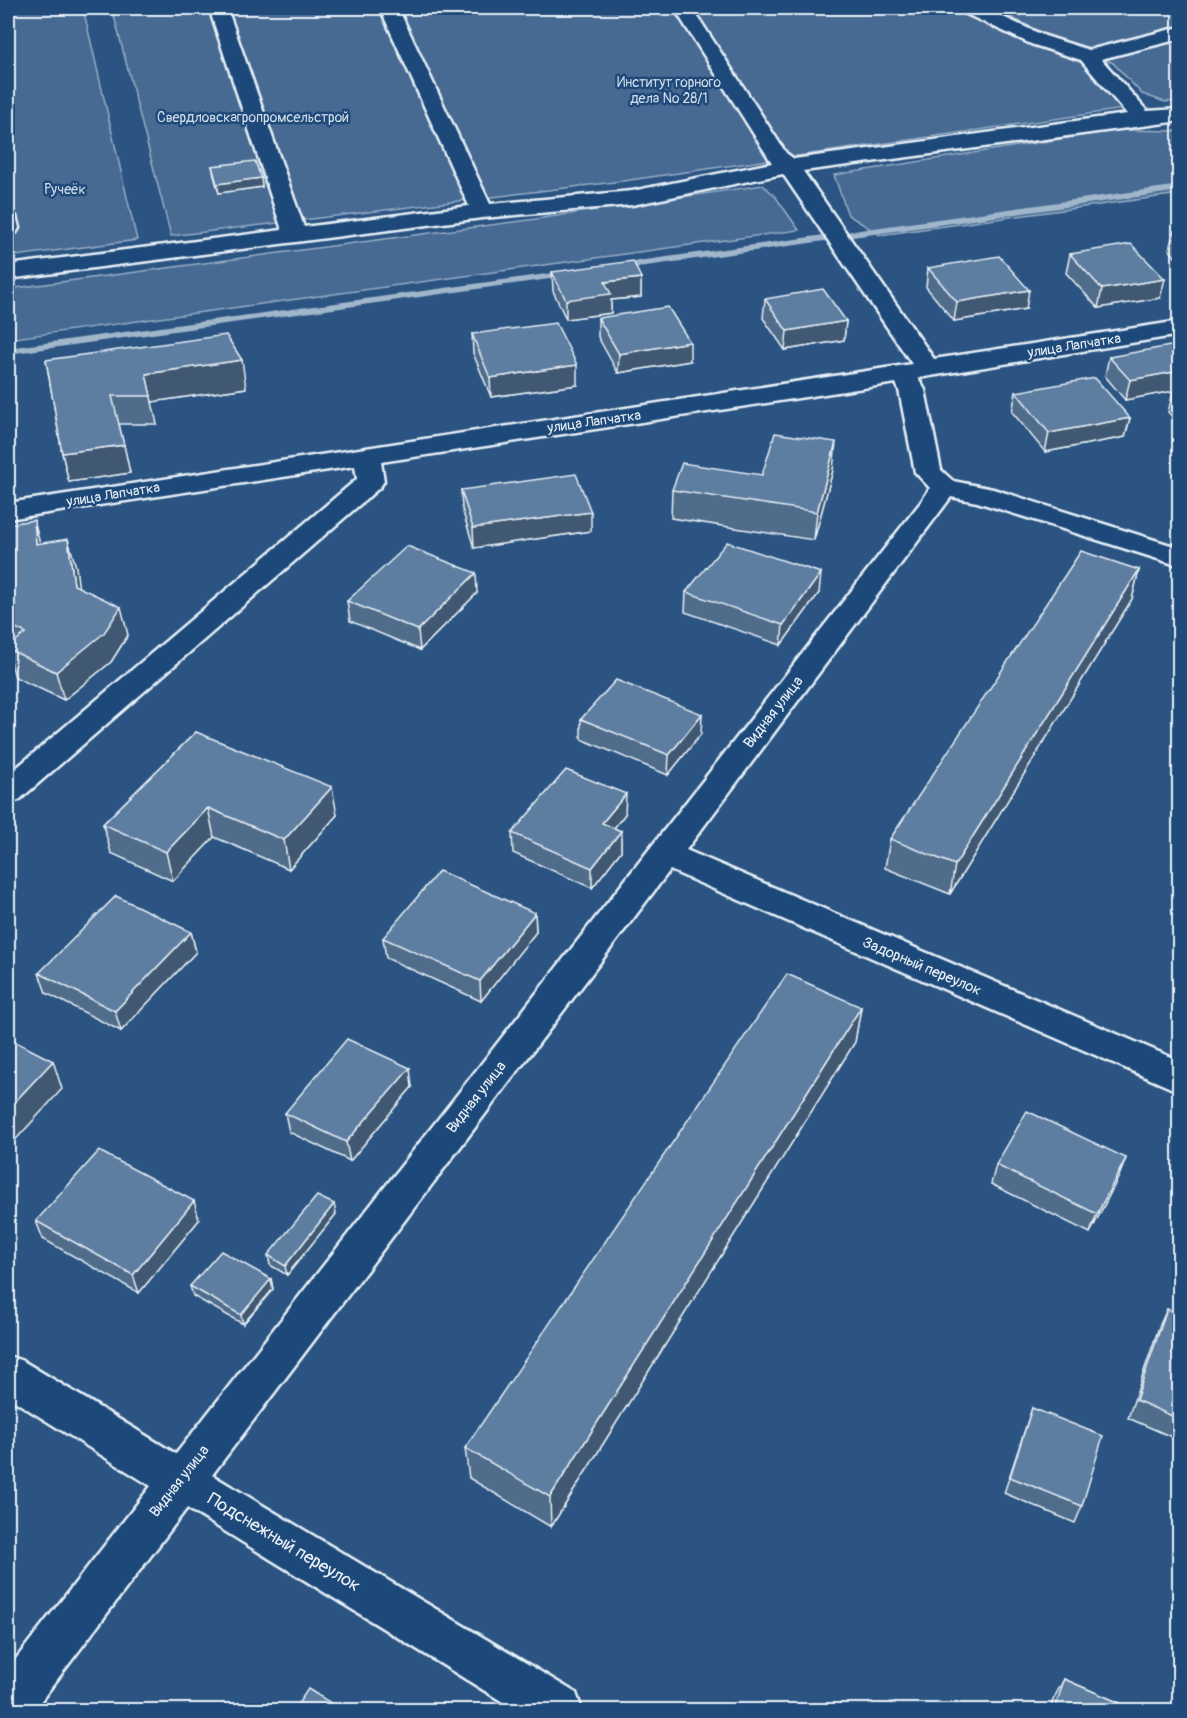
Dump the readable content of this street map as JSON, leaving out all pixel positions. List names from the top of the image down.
{
  "streets": {
    "street": [
      "улица Лапчатка",
      "Видная улица",
      "Задорный переулок",
      "Подснежный переулок"
    ]
  },
  "crossings": [
    ["Видная улица", "Задорный переулок"],
    ["Видная улица", "Подснежный переулок"]
  ],
  "parks": ["Институт горного дела № 28/1", "Свердловскагропромсельстрой", "Ручеёк"]
}
